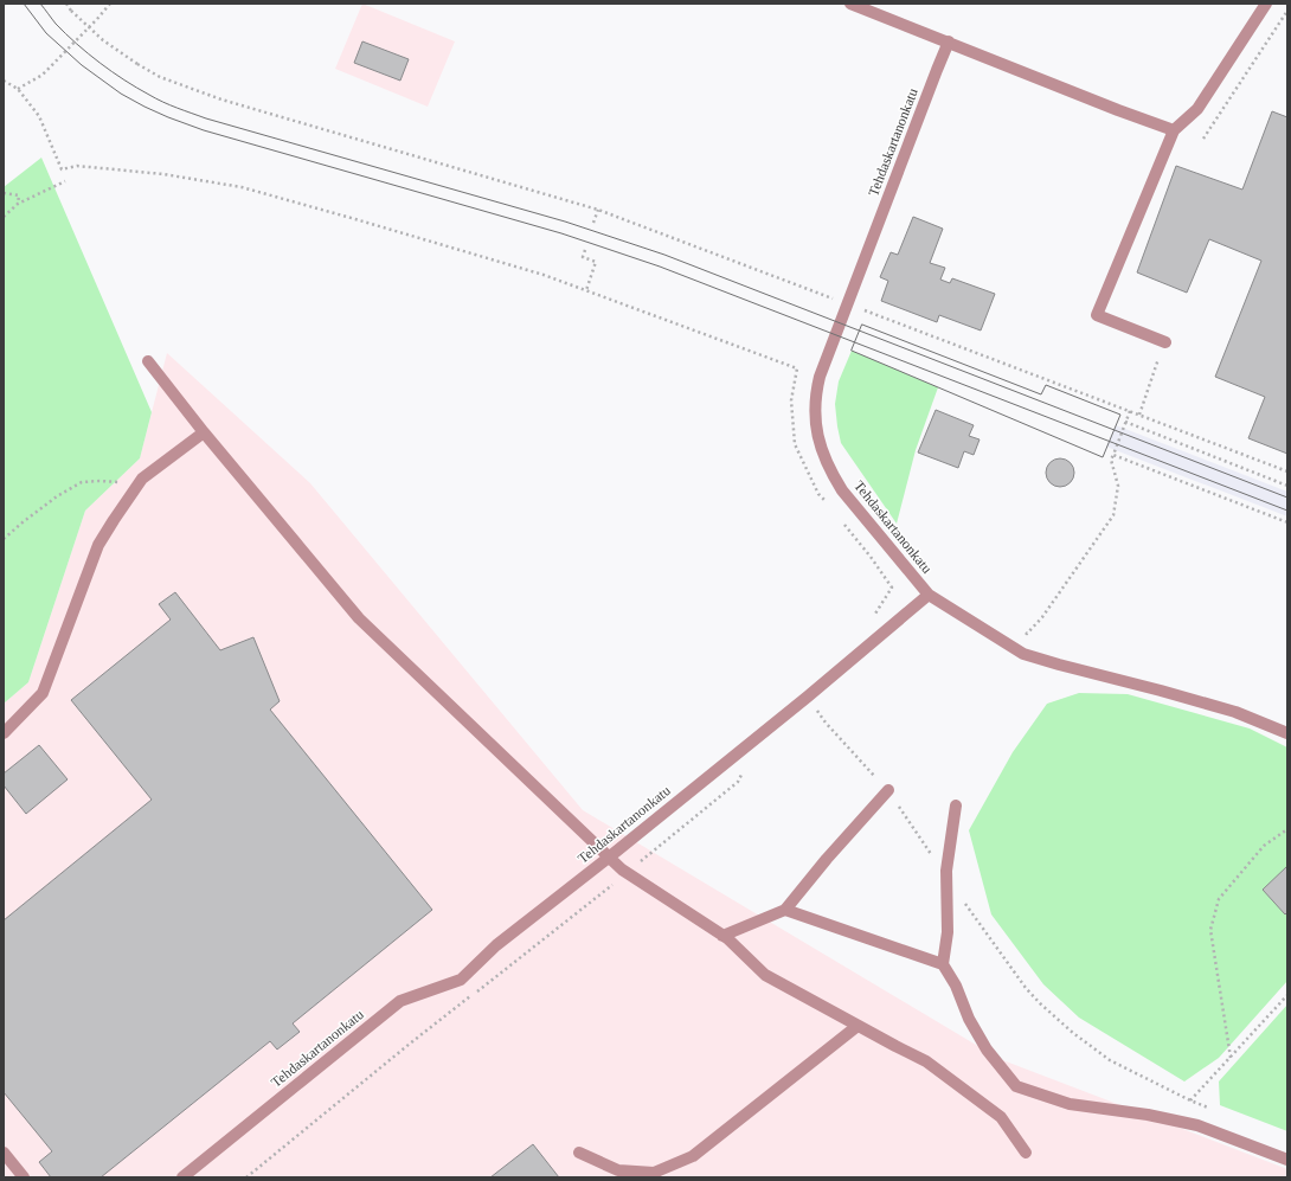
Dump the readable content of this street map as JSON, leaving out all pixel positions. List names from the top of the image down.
{
  "streets": {
    "street": ["Tehdaskartanonkatu"]
  }
}
